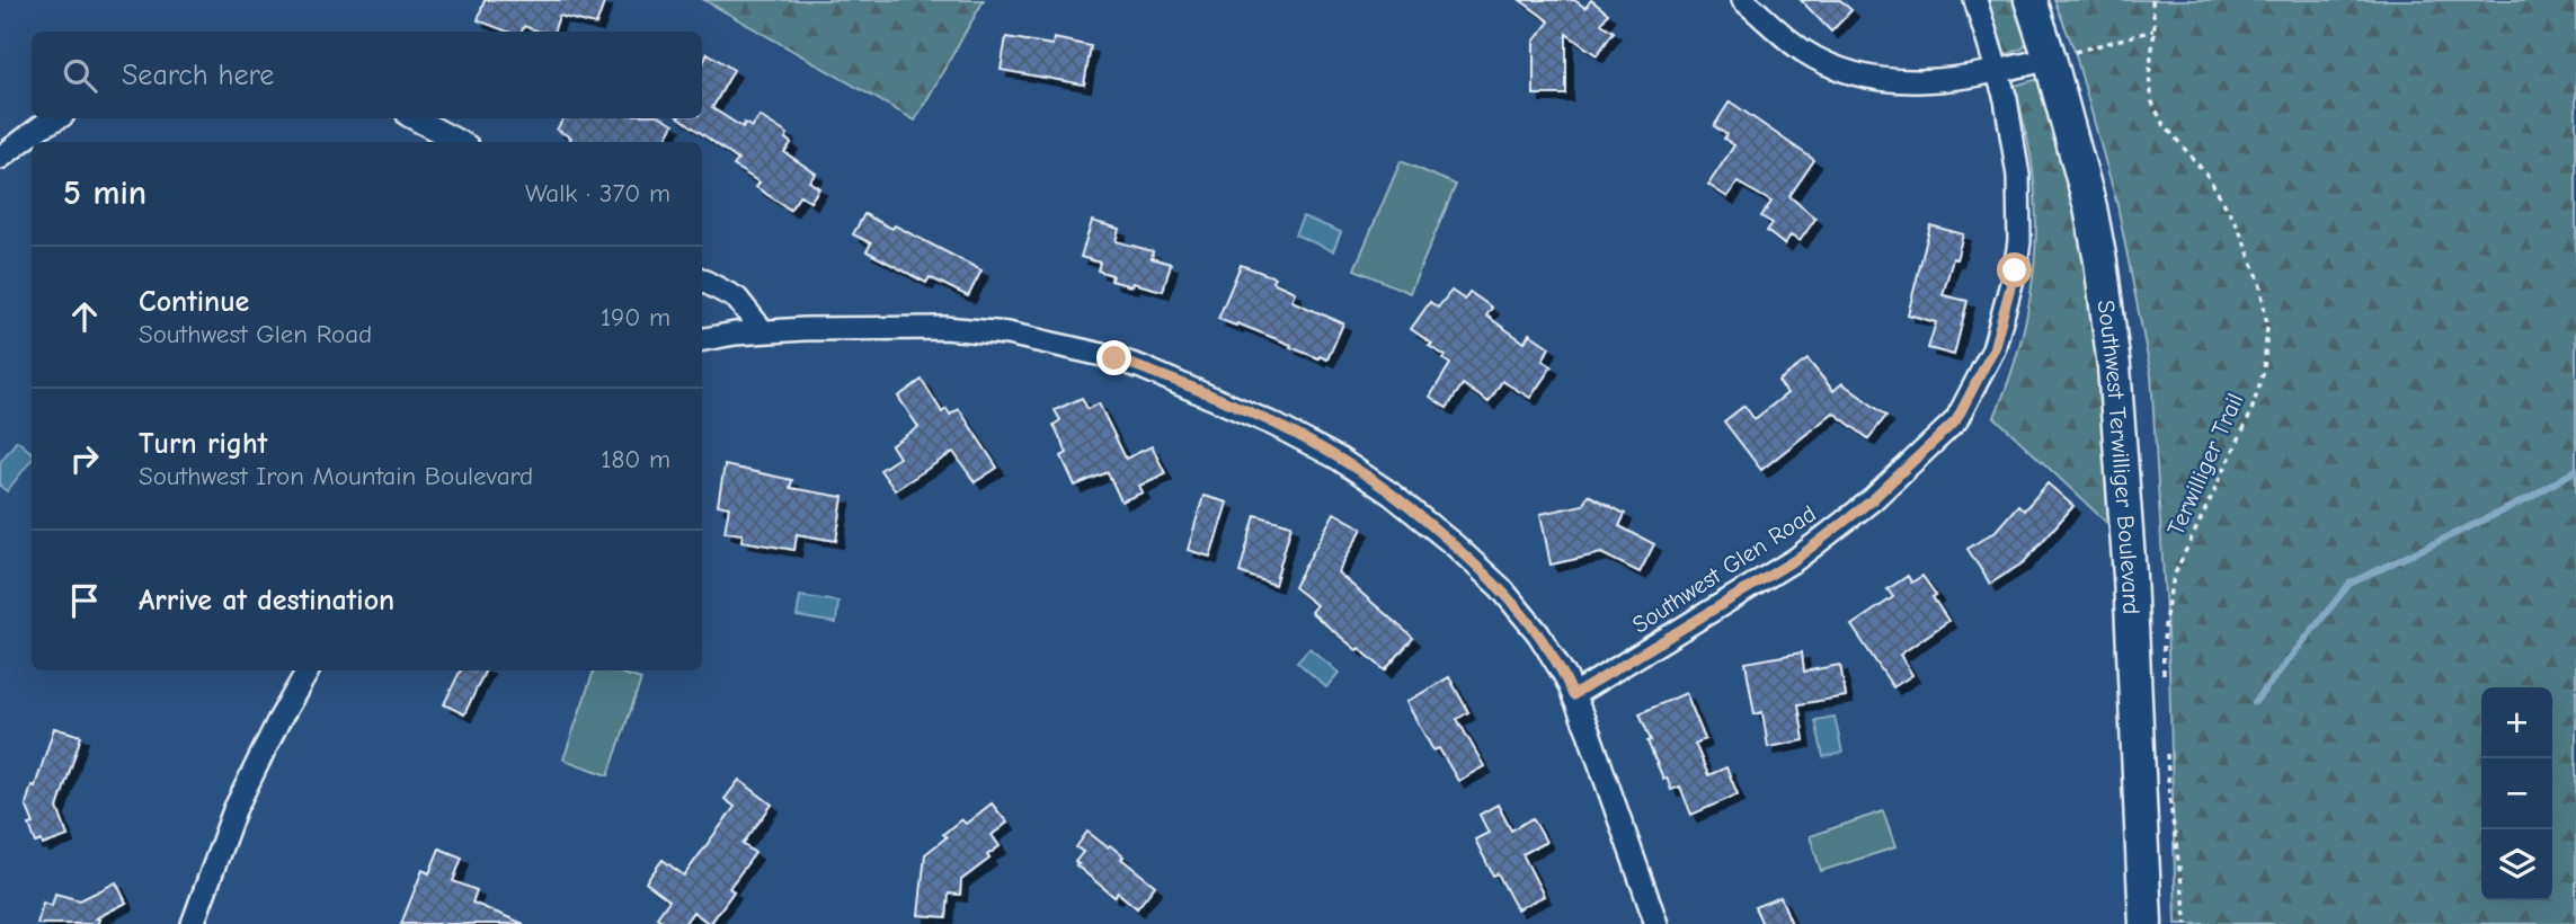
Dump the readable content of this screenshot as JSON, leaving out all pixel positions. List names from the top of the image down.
{
  "streets": {
    "main road": ["Southwest Terwilliger Boulevard"],
    "street": ["Southwest Glen Road"],
    "path": ["Terwilliger Trail"]
  },
  "page": {
    "search": "Search here",
    "heading": ["5 min", "Walk · 370 m"],
    "list": [
      ["Continue", "Southwest Glen Road", "190 m"],
      ["Turn right", "Southwest Iron Mountain Boulevard", "180 m"],
      "Arrive at destination"
    ],
    "map_buttons": ["+", "−"]
  }
}
